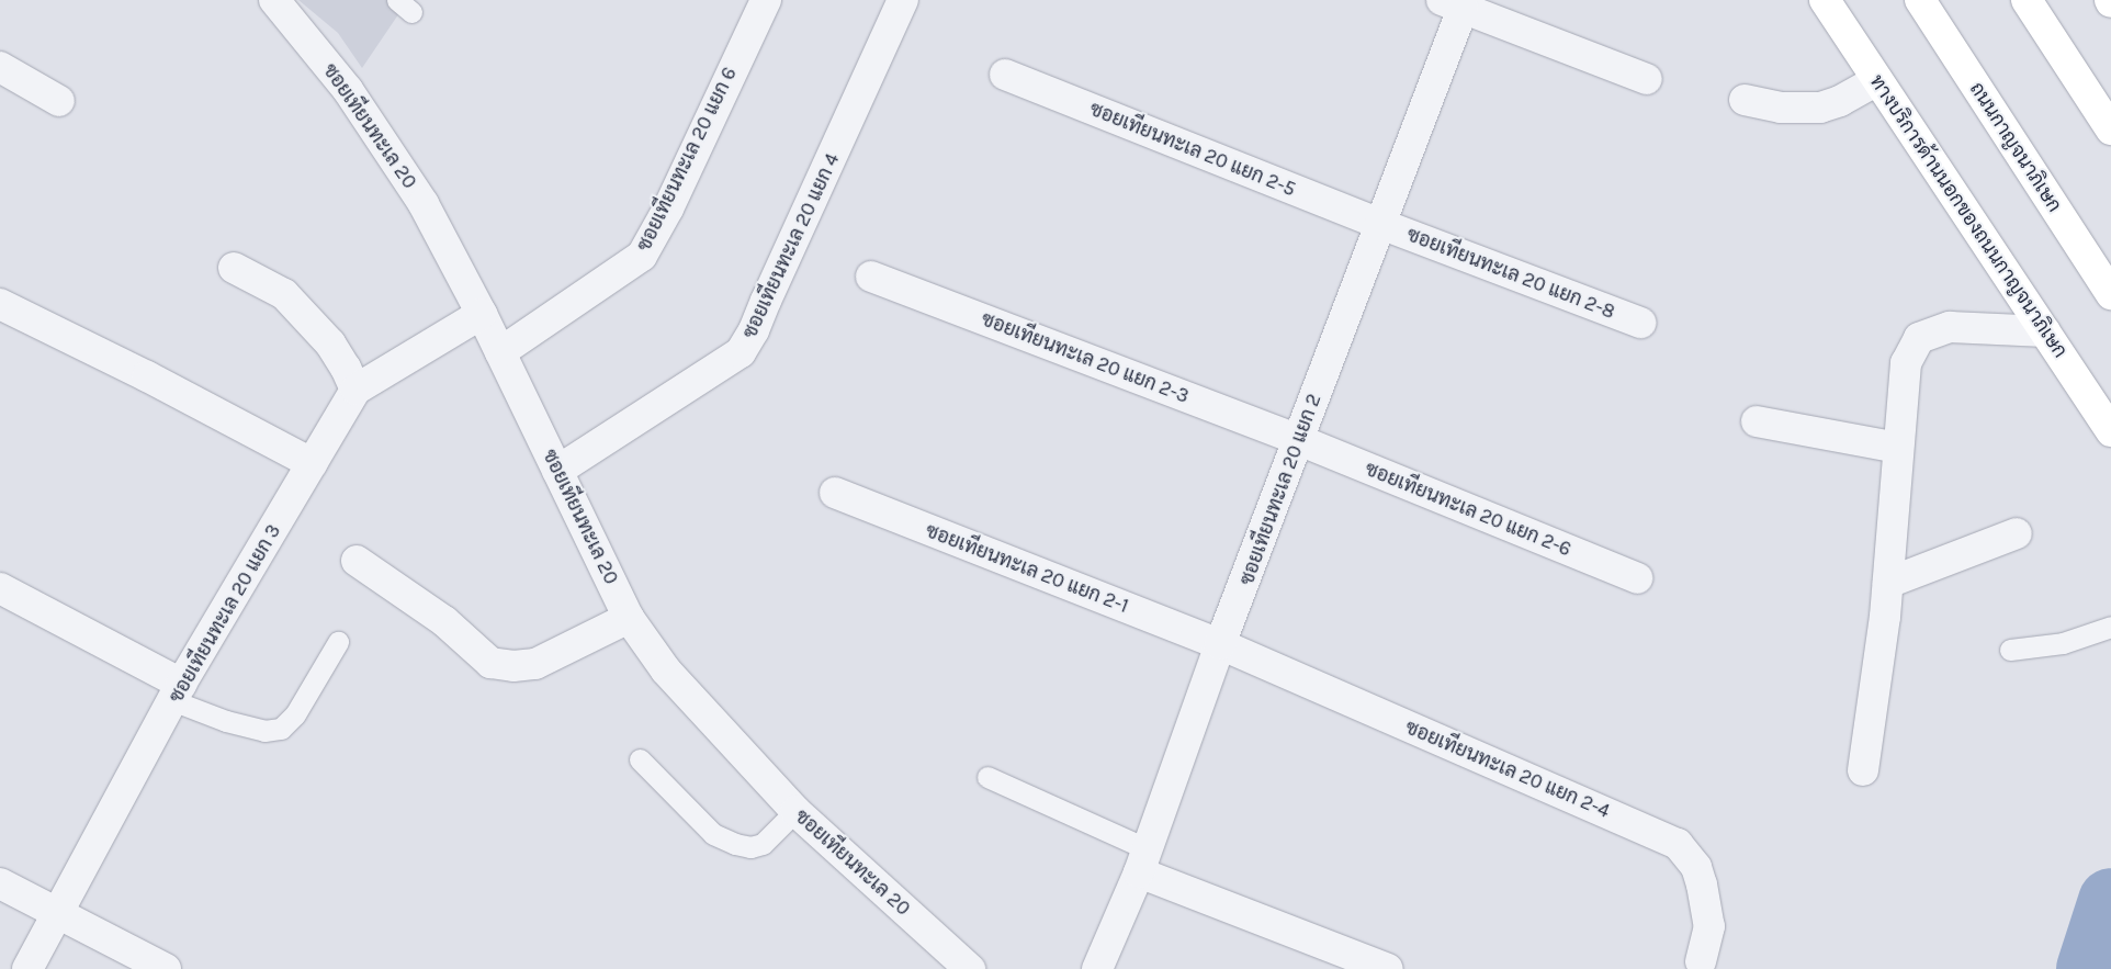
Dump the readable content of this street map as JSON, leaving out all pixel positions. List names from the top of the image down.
{
  "streets": {
    "main road": ["ถนนกาญจนาภิเษก", "ทางบริการด้านนอกของถนนกาญจนาภิเษก"],
    "street": [
      "ซอยเทียนทะเล 20",
      "ซอยเทียนทะเล 20 แยก 2-5",
      "ซอยเทียนทะเล 20 แยก 6",
      "ซอยเทียนทะเล 20 แยก 4",
      "ซอยเทียนทะเล 20 แยก 2-8",
      "ซอยเทียนทะเล 20 แยก 2-3",
      "ซอยเทียนทะเล 20 แยก 2",
      "ซอยเทียนทะเล 20 แยก 2-6",
      "ซอยเทียนทะเล 20 แยก 2-1",
      "ซอยเทียนทะเล 20 แยก 3",
      "ซอยเทียนทะเล 20 แยก 2-4"
    ]
  },
  "crossings": [
    ["ซอยเทียนทะเล 20", "ซอยเทียนทะเล 20 แยก 6"],
    ["ซอยเทียนทะเล 20", "ซอยเทียนทะเล 20 แยก 4"],
    ["ซอยเทียนทะเล 20", "ซอยเทียนทะเล 20 แยก 3"],
    ["ซอยเทียนทะเล 20 แยก 2-5", "ซอยเทียนทะเล 20 แยก 2-8"],
    ["ซอยเทียนทะเล 20 แยก 2-5", "ซอยเทียนทะเล 20 แยก 2"],
    ["ซอยเทียนทะเล 20 แยก 2-8", "ซอยเทียนทะเล 20 แยก 2"],
    ["ซอยเทียนทะเล 20 แยก 2-3", "ซอยเทียนทะเล 20 แยก 2"],
    ["ซอยเทียนทะเล 20 แยก 2-3", "ซอยเทียนทะเล 20 แยก 2-6"],
    ["ซอยเทียนทะเล 20 แยก 2", "ซอยเทียนทะเล 20 แยก 2-6"],
    ["ซอยเทียนทะเล 20 แยก 2", "ซอยเทียนทะเล 20 แยก 2-1"],
    ["ซอยเทียนทะเล 20 แยก 2", "ซอยเทียนทะเล 20 แยก 2-4"],
    ["ซอยเทียนทะเล 20 แยก 2-1", "ซอยเทียนทะเล 20 แยก 2-4"]
  ]
}
